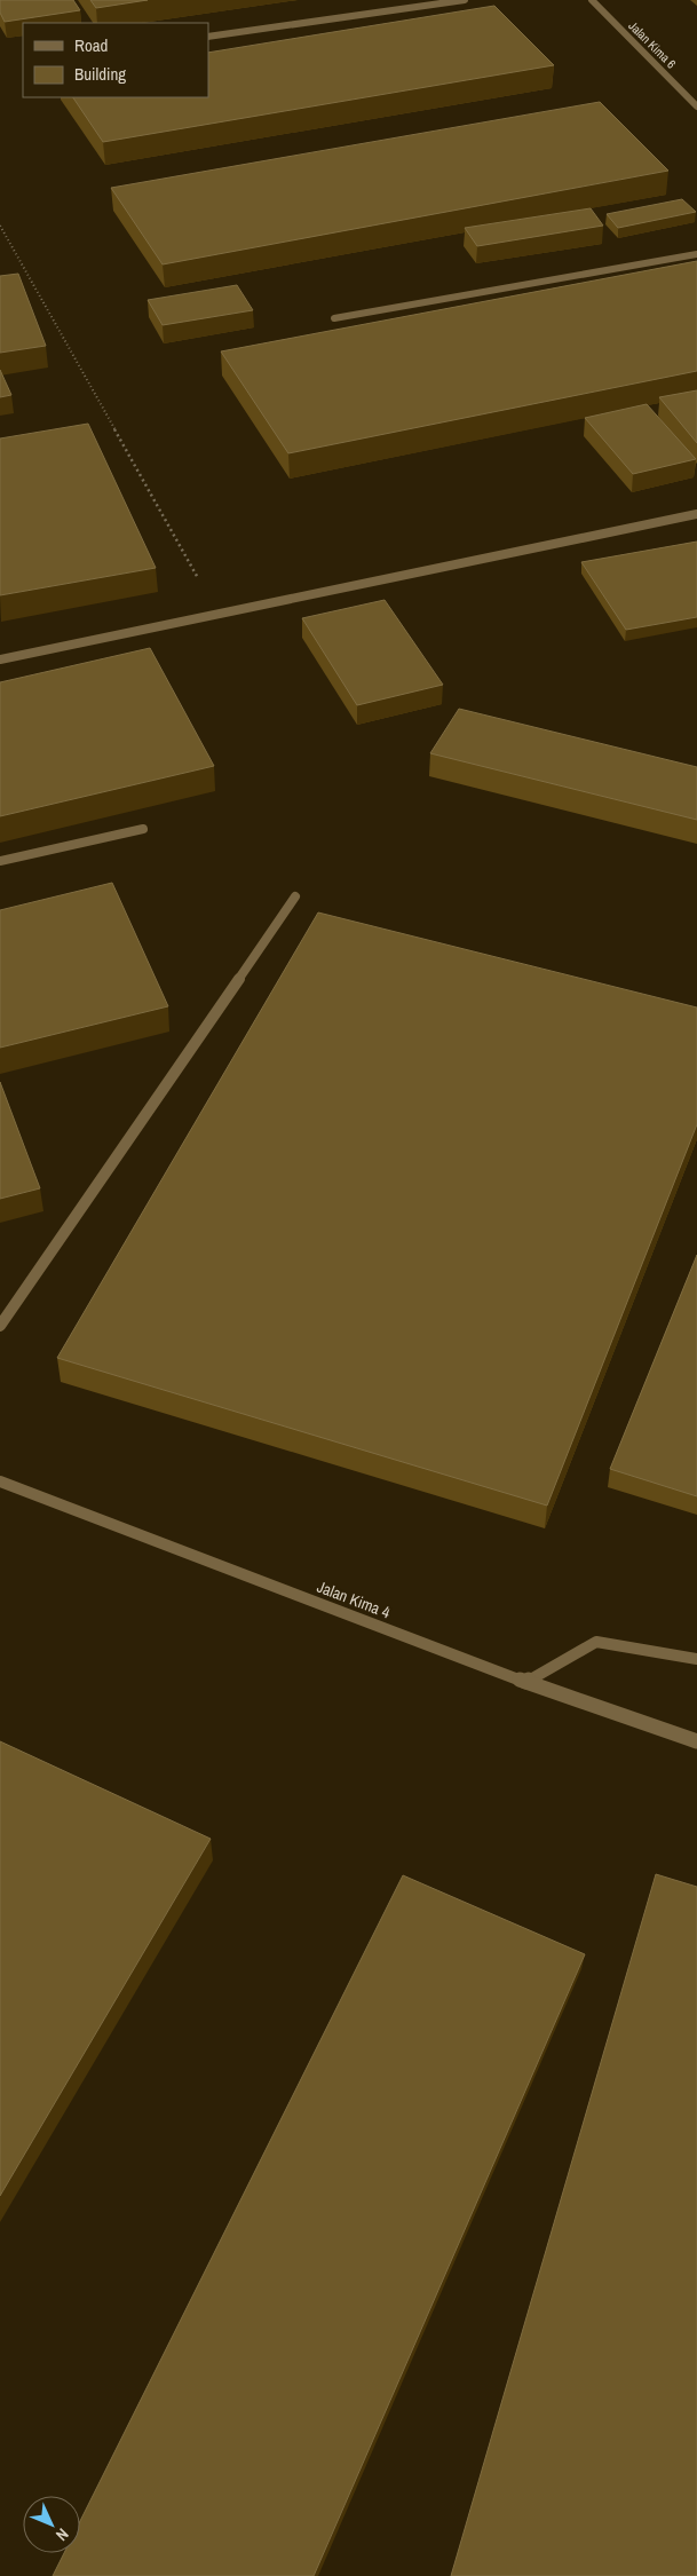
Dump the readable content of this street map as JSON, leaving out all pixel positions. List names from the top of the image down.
{
  "streets": {
    "street": ["Jalan Kima 6", "Jalan Kima 4"]
  },
  "legend": ["Road", "Building"],
  "north": "bottom right"
}
